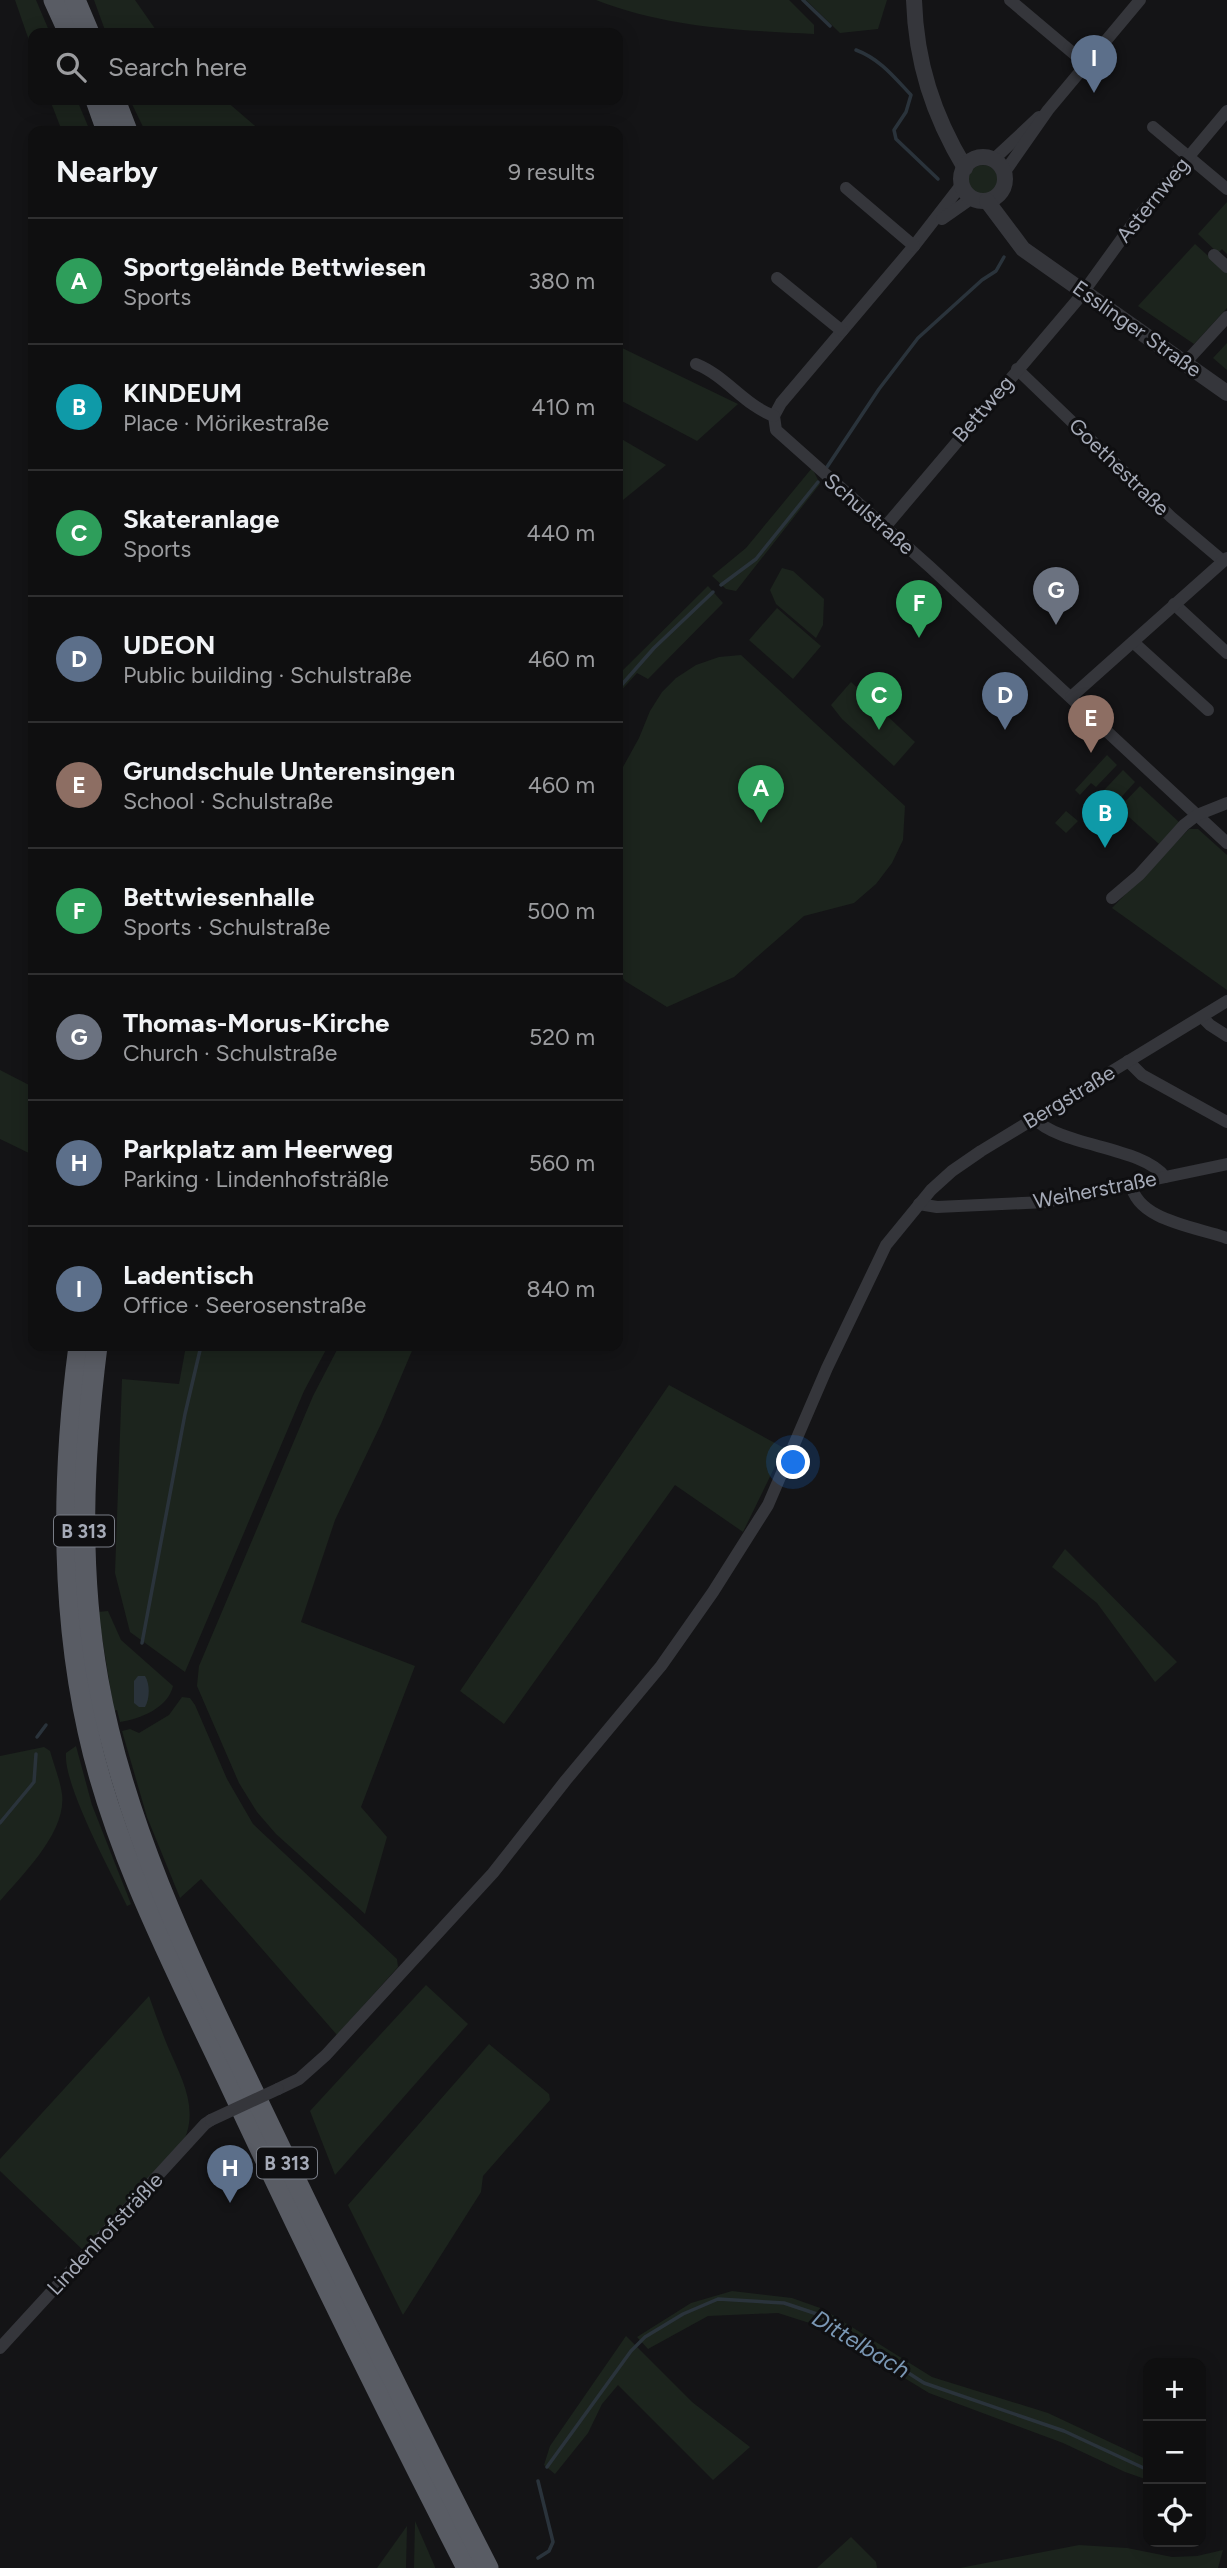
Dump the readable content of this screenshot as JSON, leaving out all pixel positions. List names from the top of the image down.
{
  "streets": {
    "highway": ["B 313"],
    "street": [
      "Asternweg",
      "Esslinger Straße",
      "Bettweg",
      "Goethestraße",
      "Schulstraße",
      "Bergstraße",
      "Weiherstraße",
      "Lindenhofsträßle"
    ]
  },
  "crossings": [
    ["Asternweg", "Esslinger Straße"],
    ["Asternweg", "Bettweg"],
    ["Esslinger Straße", "Bettweg"],
    ["Bettweg", "Goethestraße"],
    ["Bettweg", "Schulstraße"],
    ["Bergstraße", "Weiherstraße"],
    ["Bergstraße", "Lindenhofsträßle"]
  ],
  "water": ["Dittelbach"],
  "page": {
    "search": "Search here",
    "pins": [
      "I",
      "G",
      "F",
      "C",
      "D",
      "E",
      "A",
      "B",
      "H"
    ],
    "heading": ["Nearby", "9 results"],
    "list": [
      {
        "mark": "A",
        "name": "Sportgelände Bettwiesen",
        "note": "Sports",
        "value": "380 m"
      },
      {
        "mark": "B",
        "name": "KINDEUM",
        "note": "Place · Mörikestraße",
        "value": "410 m"
      },
      {
        "mark": "C",
        "name": "Skateranlage",
        "note": "Sports",
        "value": "440 m"
      },
      {
        "mark": "D",
        "name": "UDEON",
        "note": "Public building · Schulstraße",
        "value": "460 m"
      },
      {
        "mark": "E",
        "name": "Grundschule Unterensingen",
        "note": "School · Schulstraße",
        "value": "460 m"
      },
      {
        "mark": "F",
        "name": "Bettwiesenhalle",
        "note": "Sports · Schulstraße",
        "value": "500 m"
      },
      {
        "mark": "G",
        "name": "Thomas-Morus-Kirche",
        "note": "Church · Schulstraße",
        "value": "520 m"
      },
      {
        "mark": "H",
        "name": "Parkplatz am Heerweg",
        "note": "Parking · Lindenhofsträßle",
        "value": "560 m"
      },
      {
        "mark": "I",
        "name": "Ladentisch",
        "note": "Office · Seerosenstraße",
        "value": "840 m"
      }
    ],
    "map_buttons": ["+", "−"]
  }
}
